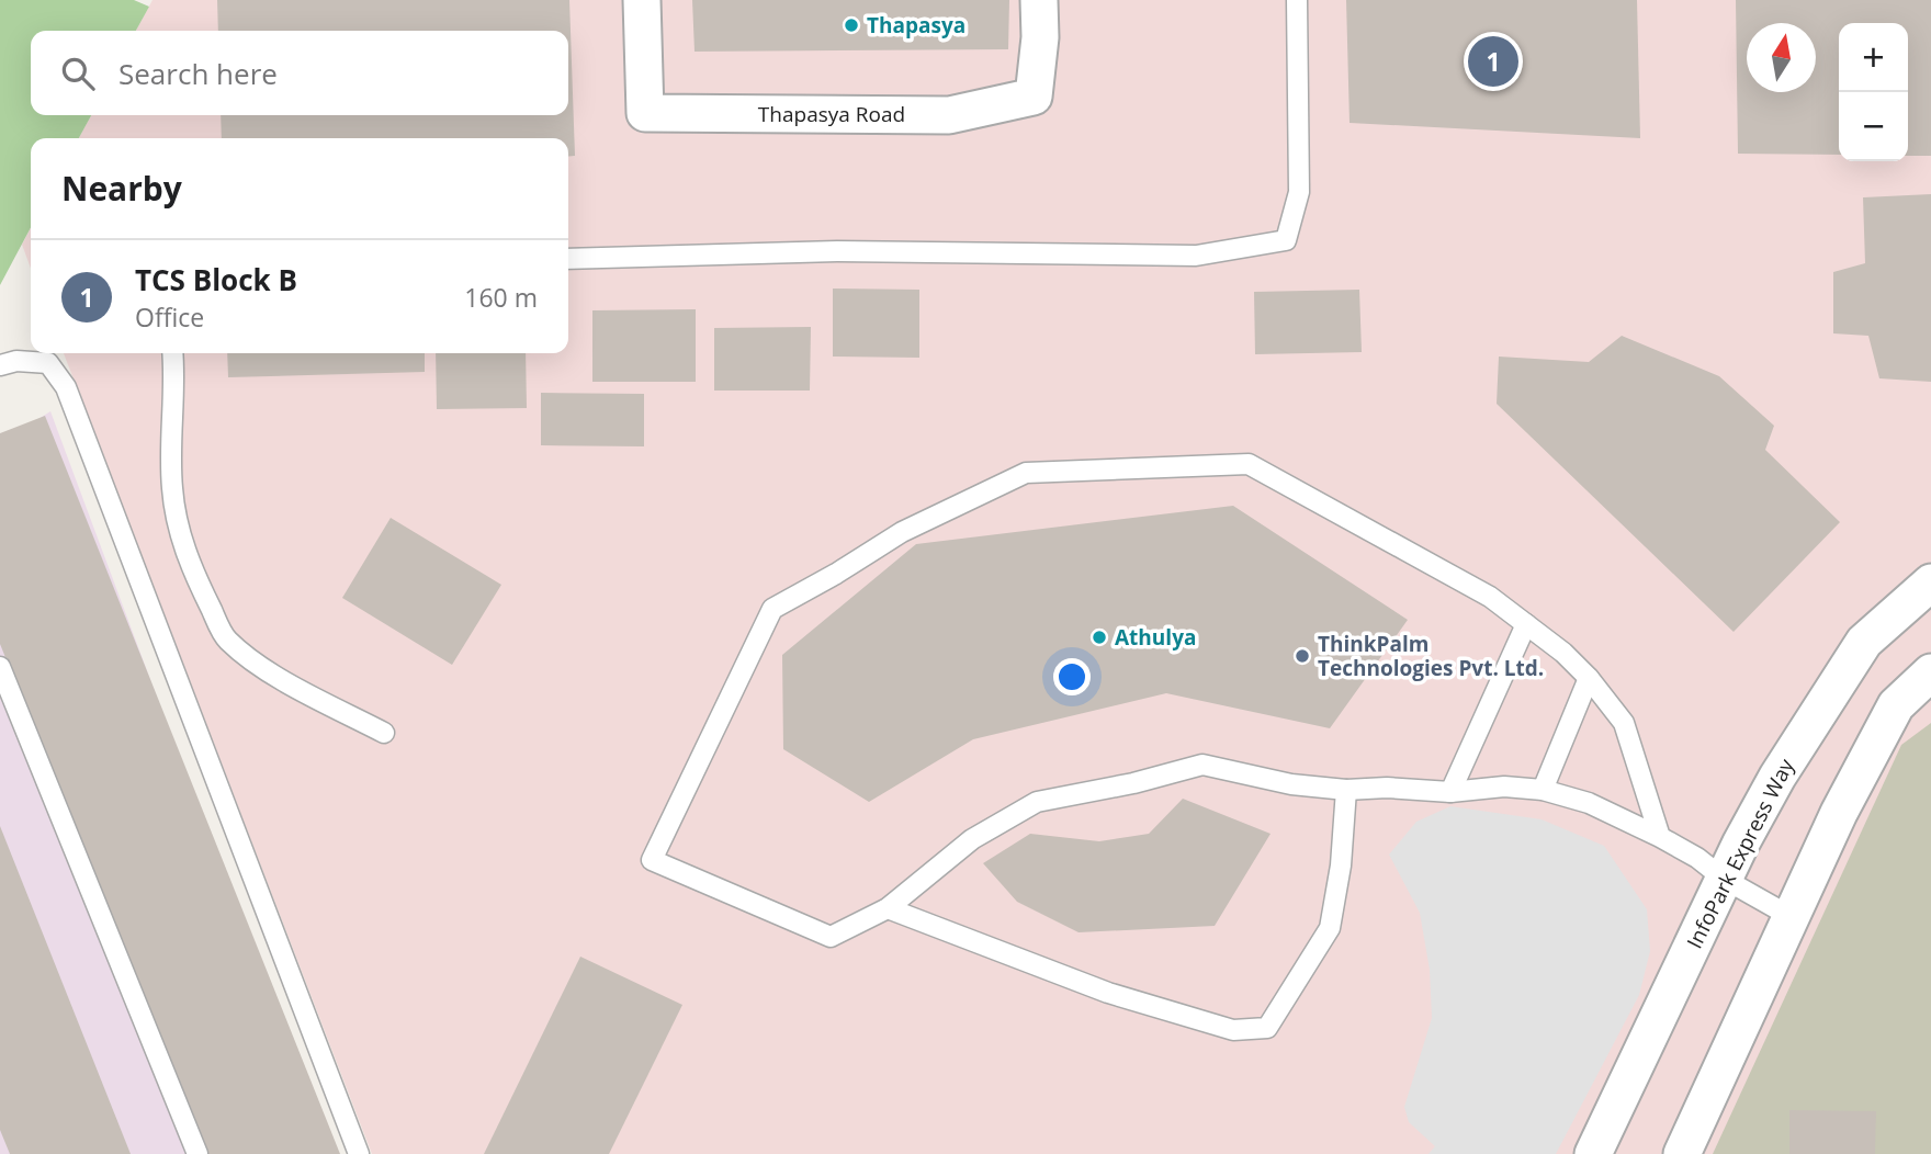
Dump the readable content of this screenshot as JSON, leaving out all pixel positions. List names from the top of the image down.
{
  "streets": {
    "street": ["Thapasya Road", "InfoPark Express Way"]
  },
  "places": ["Thapasya", "Athulya", "ThinkPalm Technologies Pvt. Ltd."],
  "north": "top",
  "page": {
    "map_buttons": ["+", "−"],
    "search": "Search here",
    "pins": "1",
    "heading": "Nearby",
    "list": [
      {
        "mark": "1",
        "name": "TCS Block B",
        "note": "Office",
        "value": "160 m"
      }
    ]
  }
}
